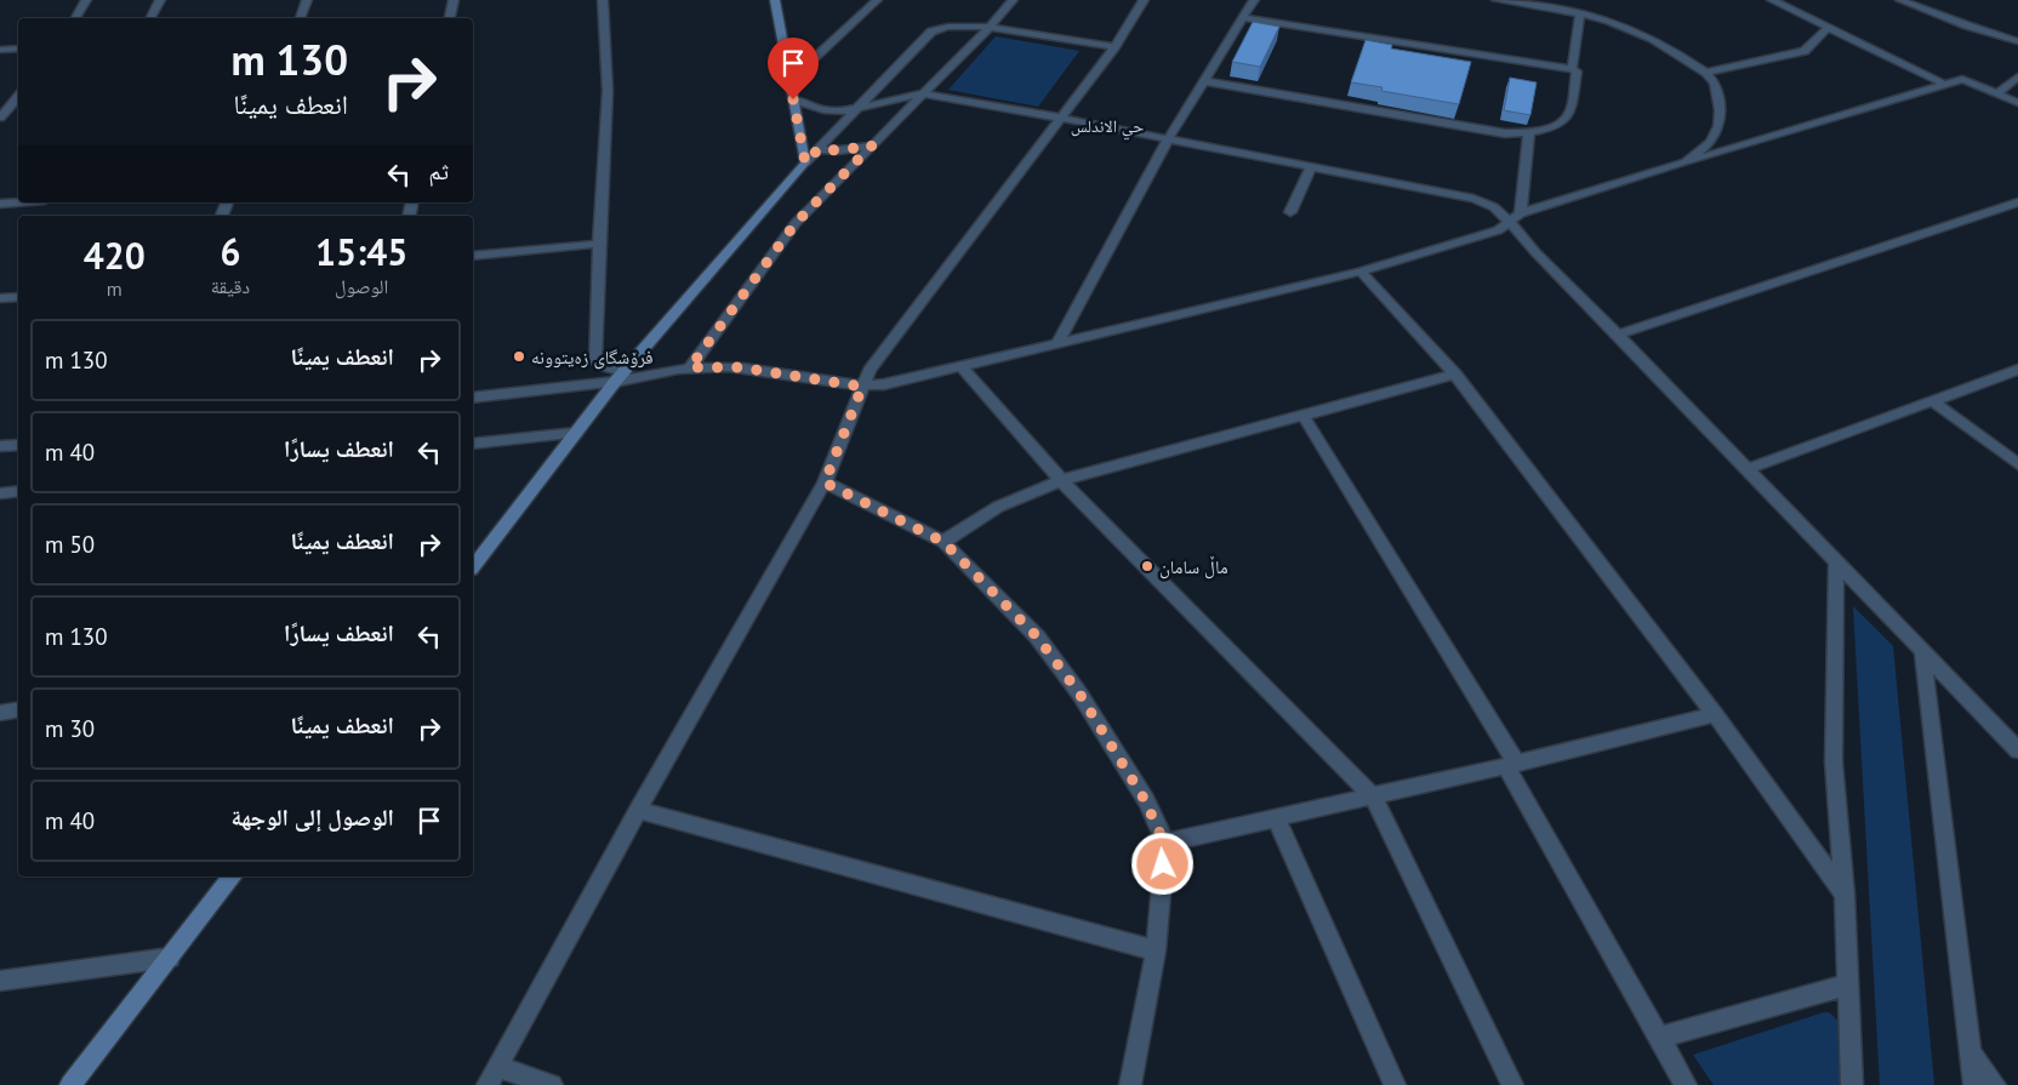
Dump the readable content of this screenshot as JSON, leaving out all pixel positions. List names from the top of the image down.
{
  "districts": ["حي الاندلس"],
  "places": ["فرۆشگای زەیتوونە", "ماڵ سامان"],
  "page": {
    "turn": ["130 m", "انعطف يمينًا"],
    "then": "ثم",
    "eta": [
      "15:45",
      "الوصول",
      "6",
      "دقيقة",
      "420",
      "m"
    ],
    "list": [
      {
        "name": "انعطف يمينًا",
        "value": "130 m"
      },
      {
        "name": "انعطف يسارًا",
        "value": "40 m"
      },
      {
        "name": "انعطف يمينًا",
        "value": "50 m"
      },
      {
        "name": "انعطف يسارًا",
        "value": "130 m"
      },
      {
        "name": "انعطف يمينًا",
        "value": "30 m"
      },
      {
        "name": "الوصول إلى الوجهة",
        "value": "40 m"
      }
    ]
  }
}
